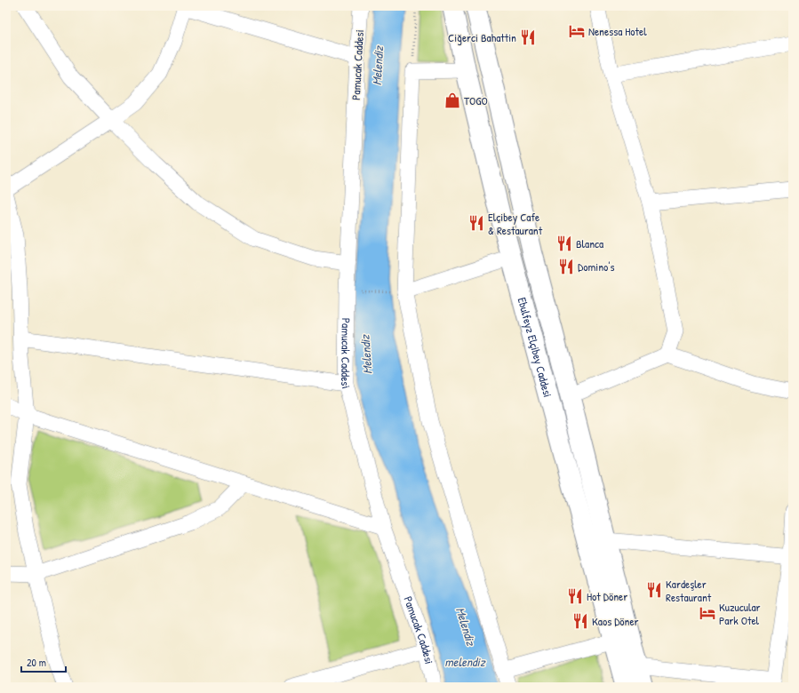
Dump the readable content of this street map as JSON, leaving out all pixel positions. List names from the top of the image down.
{
  "streets": {
    "main road": ["Ebulfeyz Elçibey Caddesi"],
    "street": ["Pamucak Caddesi"]
  },
  "water": ["Melendiz", "melendiz"],
  "places": {
    "hotel": ["Nenessa Hotel", "Kuzucular Park Otel"],
    "restaurant": [
      "Ciğerci Bahattin",
      "Elçibey Cafe & Restaurant",
      "Blanca",
      "Domino's",
      "Kardeşler Restaurant",
      "Hot Döner",
      "Kaos Döner"
    ],
    "shop": ["TOGO"]
  },
  "scale_bar": "20 m"
}
